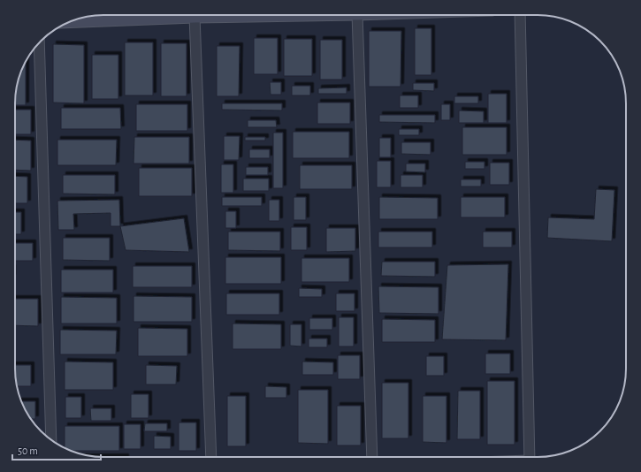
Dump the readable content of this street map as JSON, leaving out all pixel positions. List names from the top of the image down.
{
  "scale_bar": "50 m"
}
